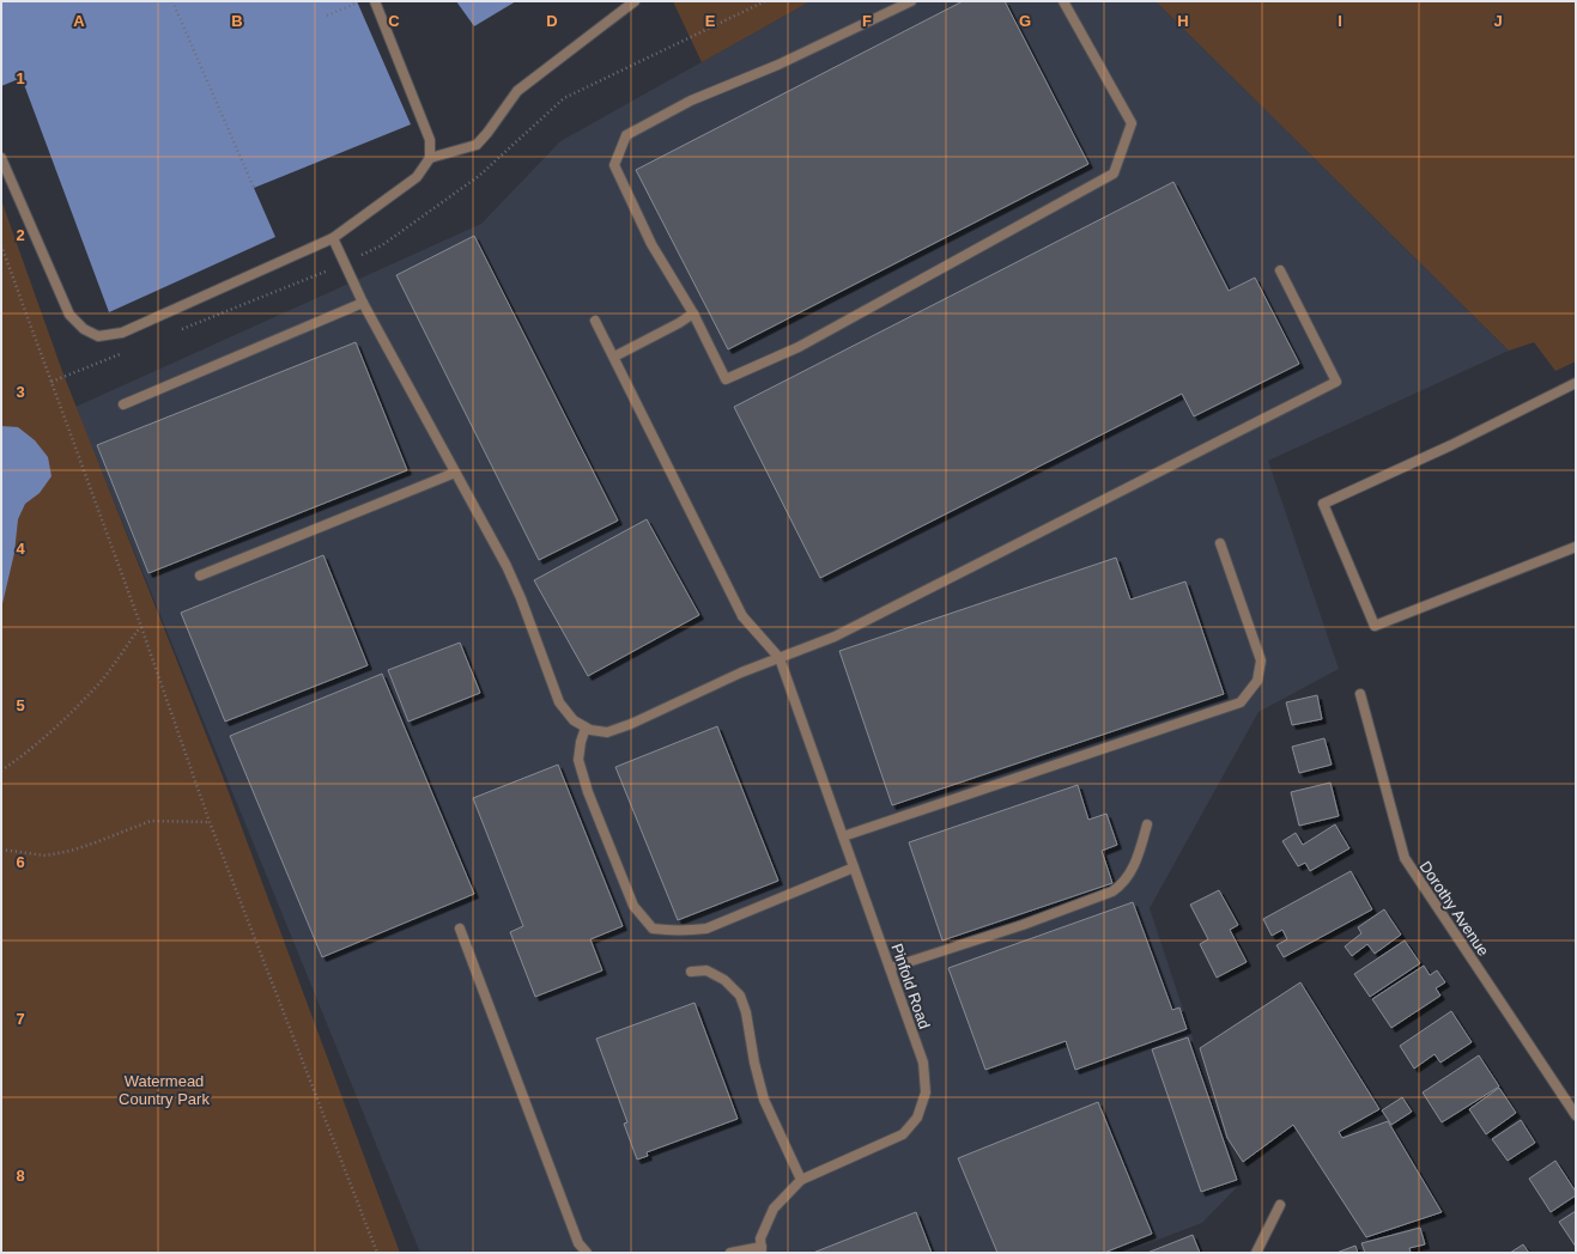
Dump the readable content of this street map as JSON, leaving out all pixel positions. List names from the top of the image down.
{
  "streets": {
    "street": ["Dorothy Avenue", "Pinfold Road"]
  },
  "parks": ["Watermead Country Park"],
  "grid": {
    "columns": [
      "A",
      "B",
      "C",
      "D",
      "E",
      "F",
      "G",
      "H",
      "I",
      "J"
    ],
    "rows": [
      "1",
      "2",
      "3",
      "4",
      "5",
      "6",
      "7",
      "8"
    ]
  }
}
